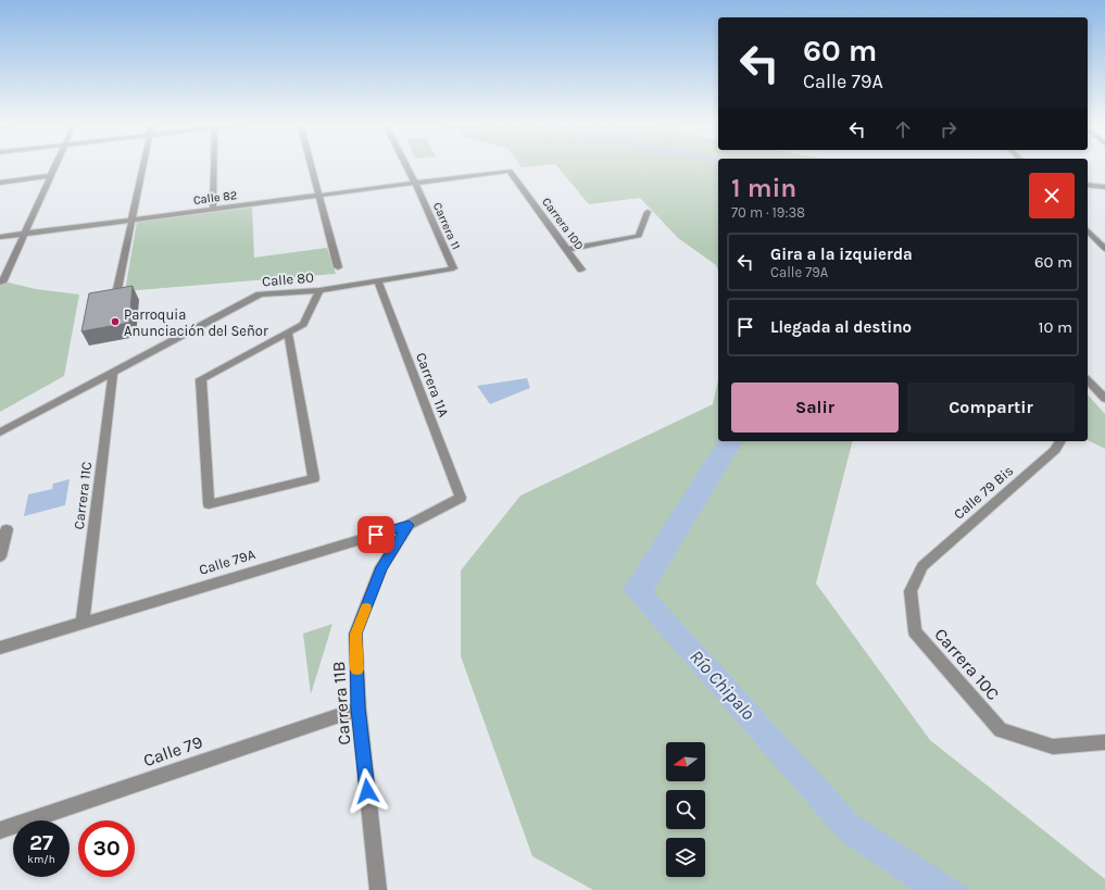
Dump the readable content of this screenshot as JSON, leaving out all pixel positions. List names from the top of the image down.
{
  "streets": {
    "street": [
      "Calle 82",
      "Carrera 10D",
      "Carrera 11",
      "Calle 80",
      "Carrera 11A",
      "Calle 79 Bis",
      "Carrera 11C",
      "Calle 79A",
      "Carrera 10C",
      "Carrera 11B",
      "Calle 79"
    ]
  },
  "crossings": [
    ["Calle 82", "Carrera 10D"],
    ["Calle 82", "Carrera 11"],
    ["Carrera 11", "Calle 80"],
    ["Calle 80", "Carrera 11A"],
    ["Calle 80", "Carrera 11C"],
    ["Carrera 11A", "Calle 79A"],
    ["Calle 79 Bis", "Carrera 10C"],
    ["Carrera 11C", "Calle 79A"],
    ["Calle 79A", "Carrera 11B"],
    ["Carrera 11B", "Calle 79"]
  ],
  "water": ["Río Chipalo"],
  "places": ["Parroquia Anunciación del Señor"],
  "north": "left",
  "page": {
    "turn": ["60 m", "Calle 79A"],
    "heading": ["1 min", "70 m · 19:38"],
    "list": [
      {
        "name": "Gira a la izquierda",
        "note": "Calle 79A",
        "value": "60 m"
      },
      {
        "name": "Llegada al destino",
        "value": "10 m"
      }
    ],
    "buttons": ["Salir", "Compartir"],
    "speed": "27 km/h",
    "limit": "30"
  }
}
